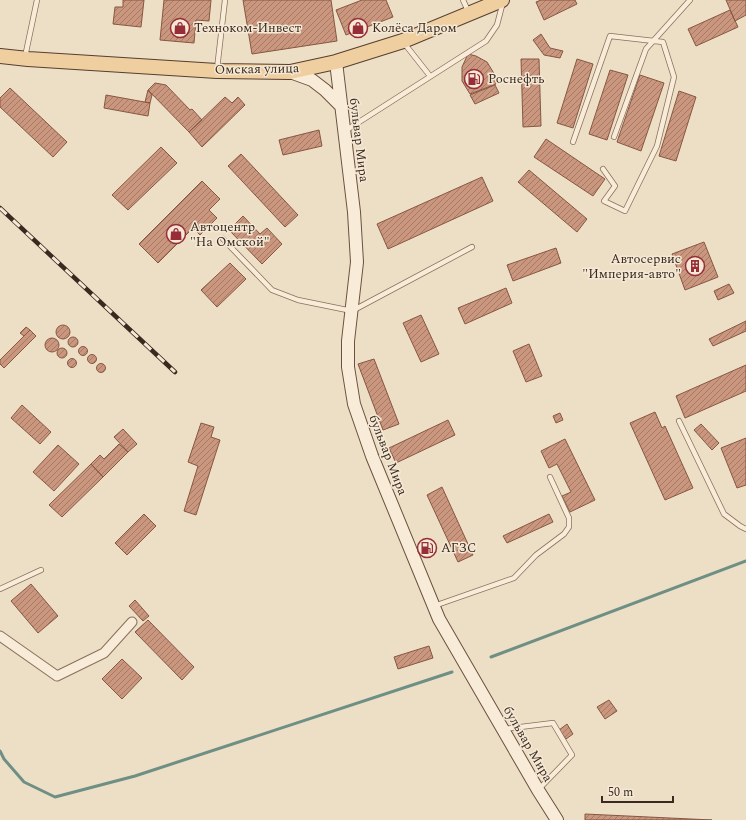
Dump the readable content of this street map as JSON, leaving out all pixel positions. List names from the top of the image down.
{
  "streets": {
    "main road": ["Омская улица"],
    "street": ["бульвар Мира"]
  },
  "crossings": [
    ["Омская улица", "бульвар Мира"]
  ],
  "places": {
    "shop": ["Техноком-Инвест", "Колёса Даром", "Автоцентр \"На Омской\""],
    "fuel station": ["Роснефть", "АГЗС"],
    "building": ["Автосервис \"Империя-авто\""]
  },
  "scale_bar": "50 m"
}
